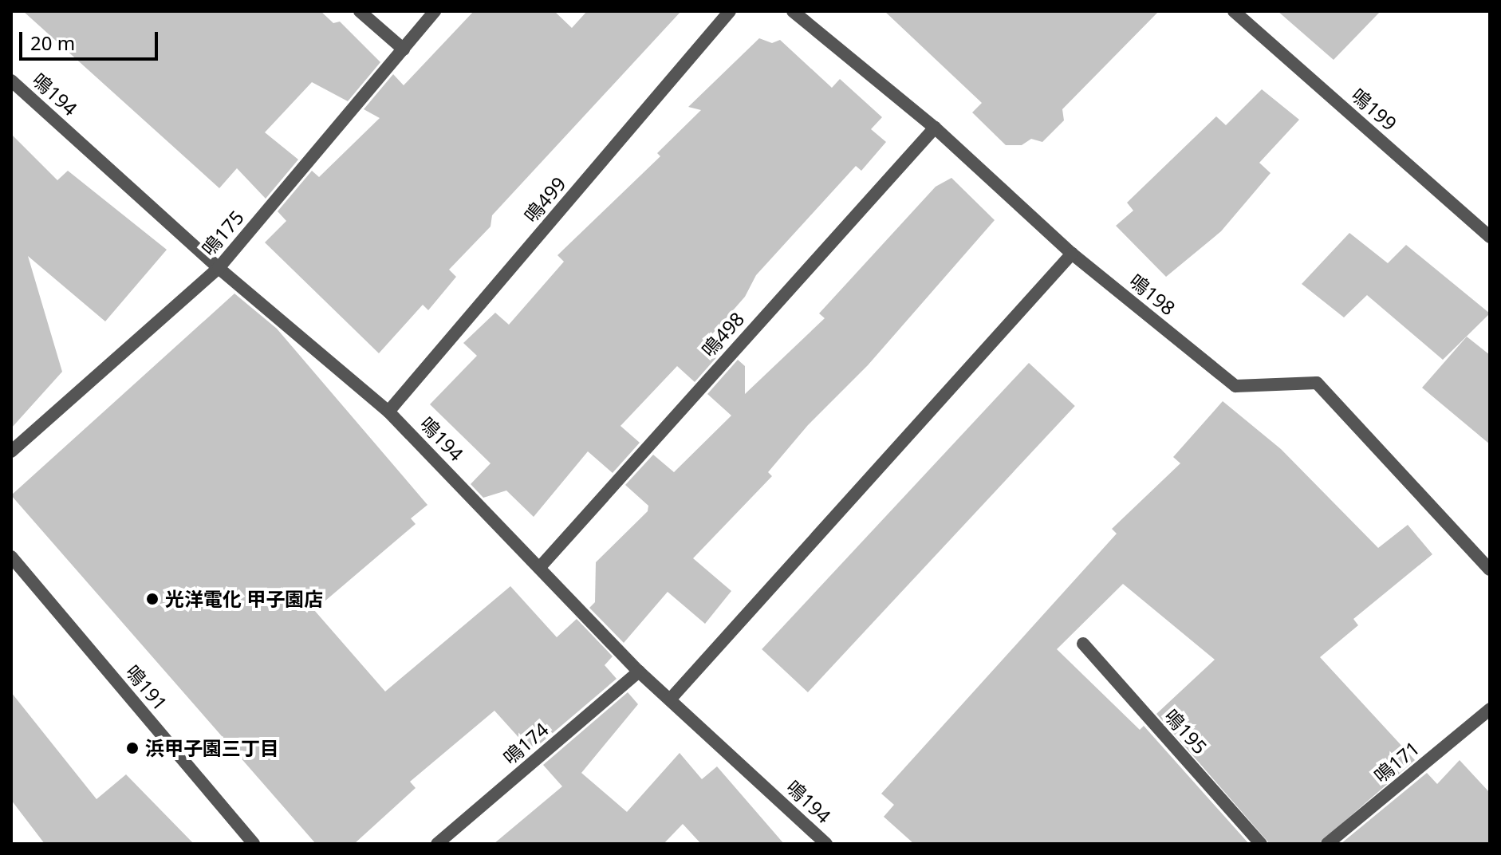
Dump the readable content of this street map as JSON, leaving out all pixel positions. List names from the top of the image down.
{
  "streets": {
    "street": [
      "鳴194",
      "鳴199",
      "鳴499",
      "鳴175",
      "鳴198",
      "鳴498",
      "鳴191",
      "鳴195",
      "鳴174",
      "鳴171"
    ]
  },
  "crossings": [
    ["鳴194", "鳴499"],
    ["鳴194", "鳴175"],
    ["鳴194", "鳴498"],
    ["鳴194", "鳴174"],
    ["鳴198", "鳴498"]
  ],
  "places": ["光洋電化 甲子園店", "浜甲子園三丁目"],
  "scale_bar": "20 m"
}
